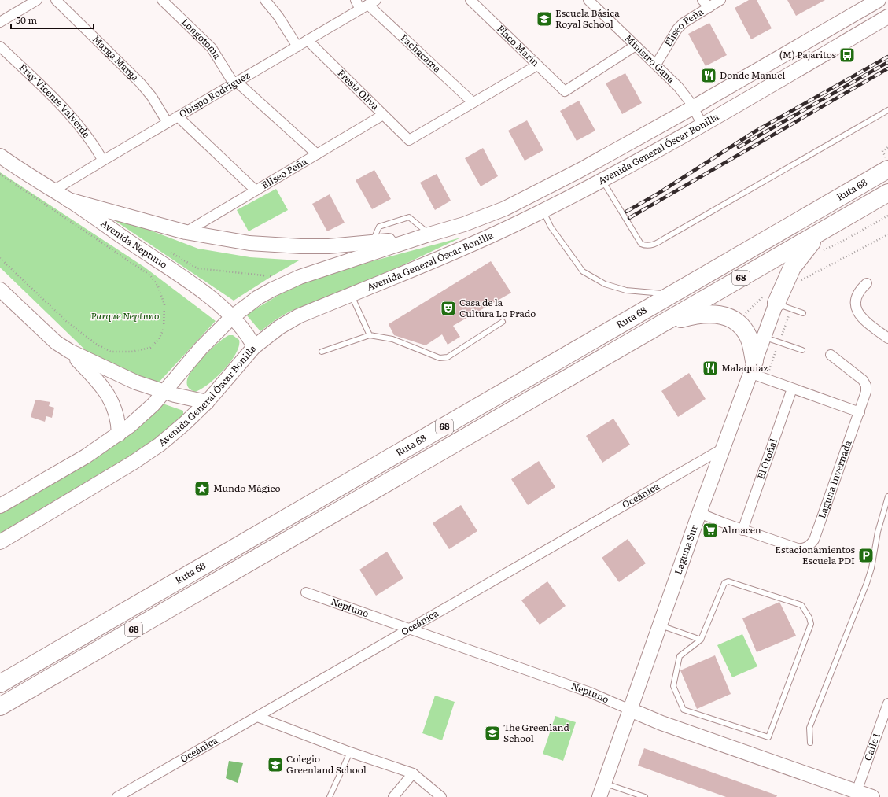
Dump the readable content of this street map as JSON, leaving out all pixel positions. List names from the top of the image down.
{
  "streets": {
    "highway": ["Ruta 68", "68"],
    "main road": [
      "Avenida General Óscar Bonilla",
      "Avenida Neptuno",
      "Laguna Sur",
      "Neptuno"
    ],
    "street": [
      "Eliseo Peña",
      "Longotoma",
      "Flaco Marín",
      "Pachacama",
      "Marga Marga",
      "Ministro Gana",
      "Fresia Oliva",
      "Obispo Rodríguez",
      "Fray Vicente Valverde",
      "El Otoñal",
      "Laguna Invernada",
      "Oceánica",
      "Calle 1"
    ]
  },
  "crossings": [
    ["Eliseo Peña", "Longotoma"],
    ["Eliseo Peña", "Ministro Gana"],
    ["Eliseo Peña", "Fresia Oliva"],
    ["Longotoma", "Obispo Rodríguez"],
    ["Flaco Marín", "Ministro Gana"],
    ["Pachacama", "Fresia Oliva"],
    ["Pachacama", "Obispo Rodríguez"],
    ["Marga Marga", "Obispo Rodríguez"],
    ["Ministro Gana", "Avenida General Óscar Bonilla"],
    ["Fresia Oliva", "Obispo Rodríguez"],
    ["Obispo Rodríguez", "Fray Vicente Valverde"],
    ["Obispo Rodríguez", "Avenida Neptuno"],
    ["Avenida General Óscar Bonilla", "Avenida Neptuno"],
    ["El Otoñal", "Laguna Invernada"],
    ["Laguna Invernada", "Laguna Sur"],
    ["Oceánica", "Laguna Sur"],
    ["Oceánica", "Neptuno"],
    ["Laguna Sur", "Neptuno"],
    ["Neptuno", "Calle 1"]
  ],
  "parks": ["Parque Neptuno"],
  "places": {
    "school or university": ["Escuela Básica Royal School", "The Greenland School", "Colegio Greenland School"],
    "bus stop": ["(M) Pajaritos"],
    "restaurant": ["Donde Manuel", "Malaquiaz"],
    "theatre": ["Casa de la Cultura Lo Prado"],
    "place": ["Mundo Mágico"],
    "supermarket": ["Almacen"],
    "parking": ["Estacionamientos Escuela PDI"]
  },
  "scale_bar": "50 m"
}
